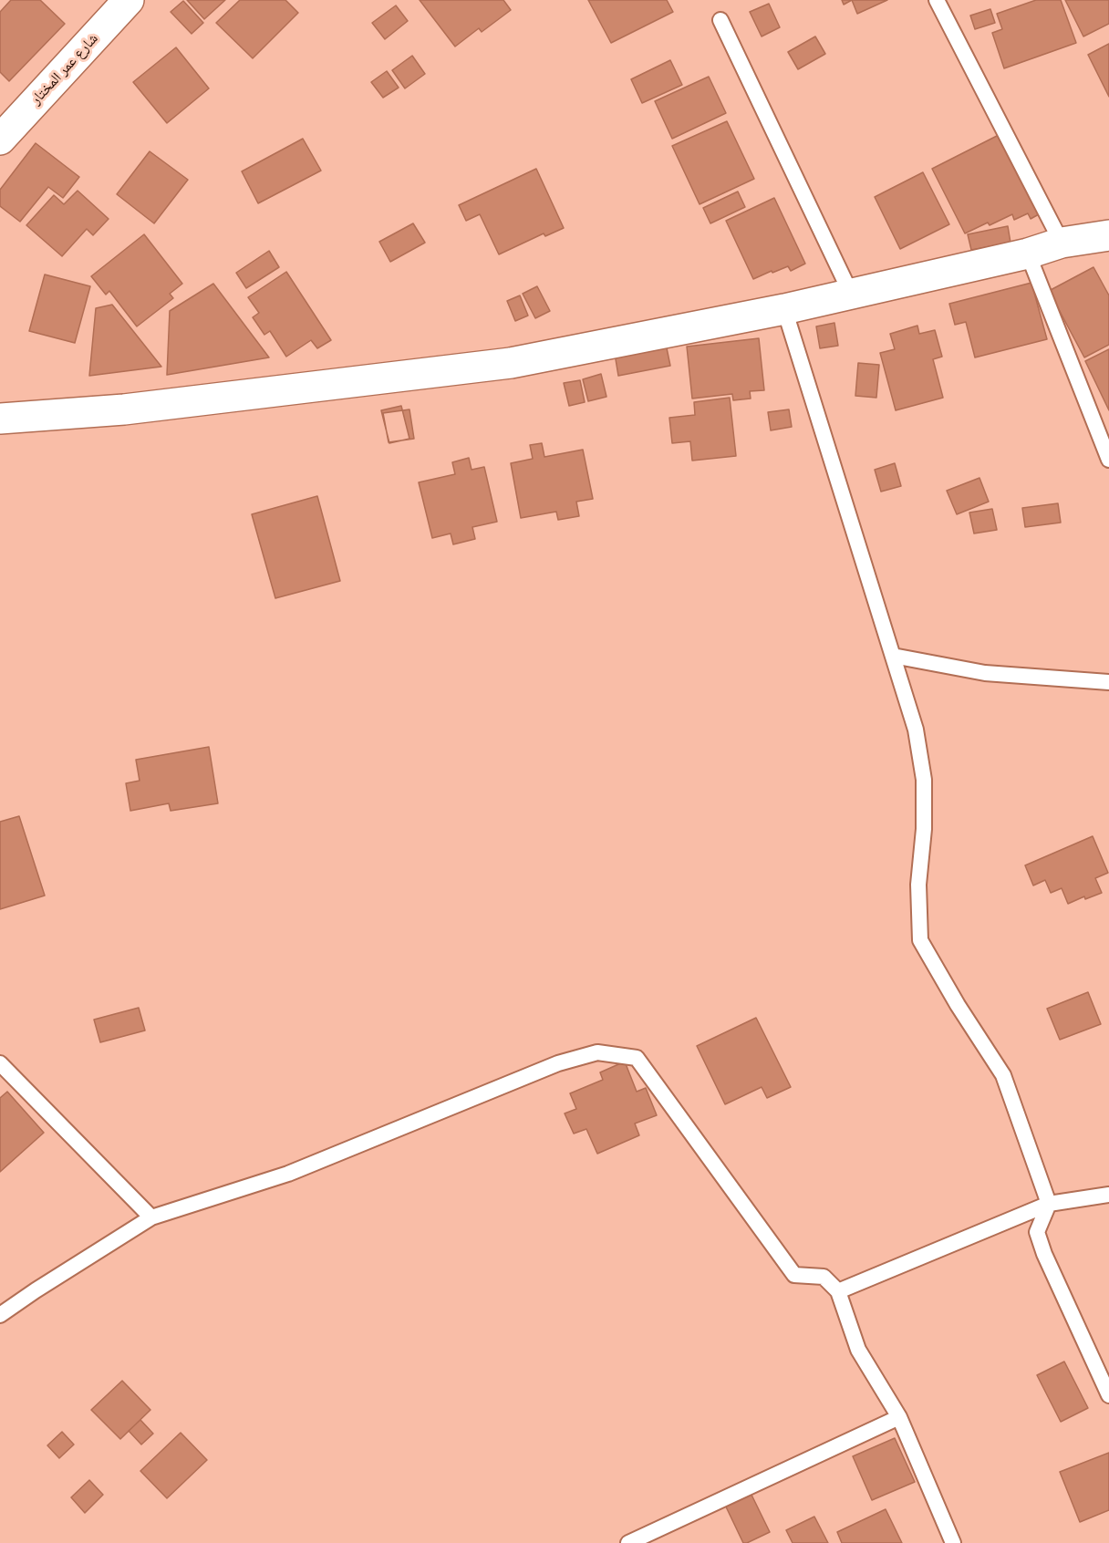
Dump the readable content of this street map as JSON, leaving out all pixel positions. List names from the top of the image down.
{
  "streets": {
    "street": ["شارع عمر المختار"]
  }
}
